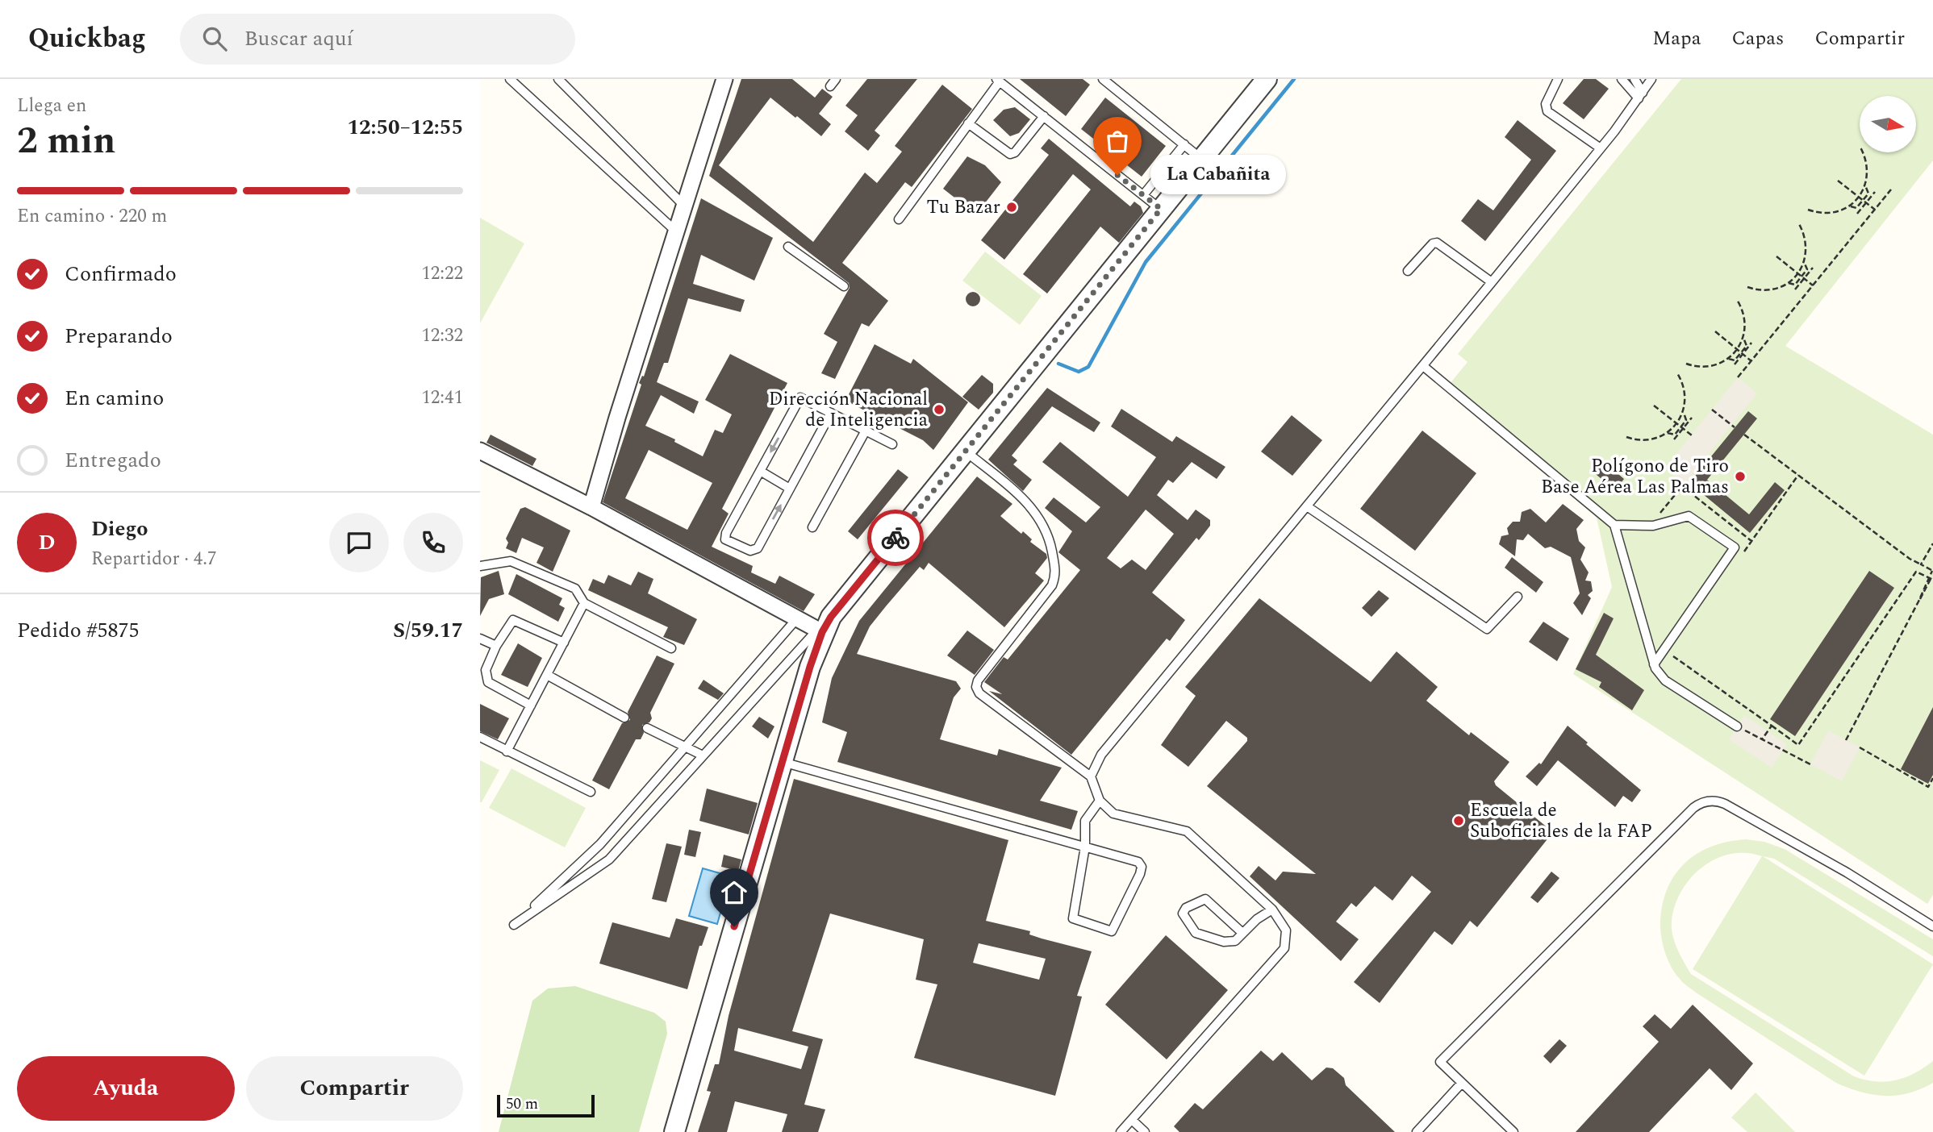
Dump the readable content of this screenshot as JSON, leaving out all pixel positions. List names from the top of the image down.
{
  "places": [
    "La Cabañita",
    "Tu Bazar",
    "Dirección Nacional de Inteligencia",
    "Polígono de Tiro Base Aérea Las Palmas",
    "Escuela de Suboficiales de la FAP"
  ],
  "scale_bar": "50 m",
  "north": "right",
  "page": {
    "header": "Quickbag",
    "search": "Buscar aquí",
    "nav": ["Mapa", "Capas", "Compartir"],
    "heading": ["2 min", "Llega en", "12:50–12:55"],
    "panel": [
      "Diego",
      "Repartidor · 4.7",
      "Pedido #5875",
      "S/59.17"
    ],
    "bubble": "La Cabañita",
    "bar": "En camino · 220 m",
    "list": [
      ["Confirmado", "12:22"],
      ["Preparando", "12:32"],
      ["En camino", "12:41"],
      "Entregado"
    ],
    "round": "D",
    "buttons": ["Ayuda", "Compartir"],
    "scale": "50 m"
  }
}
